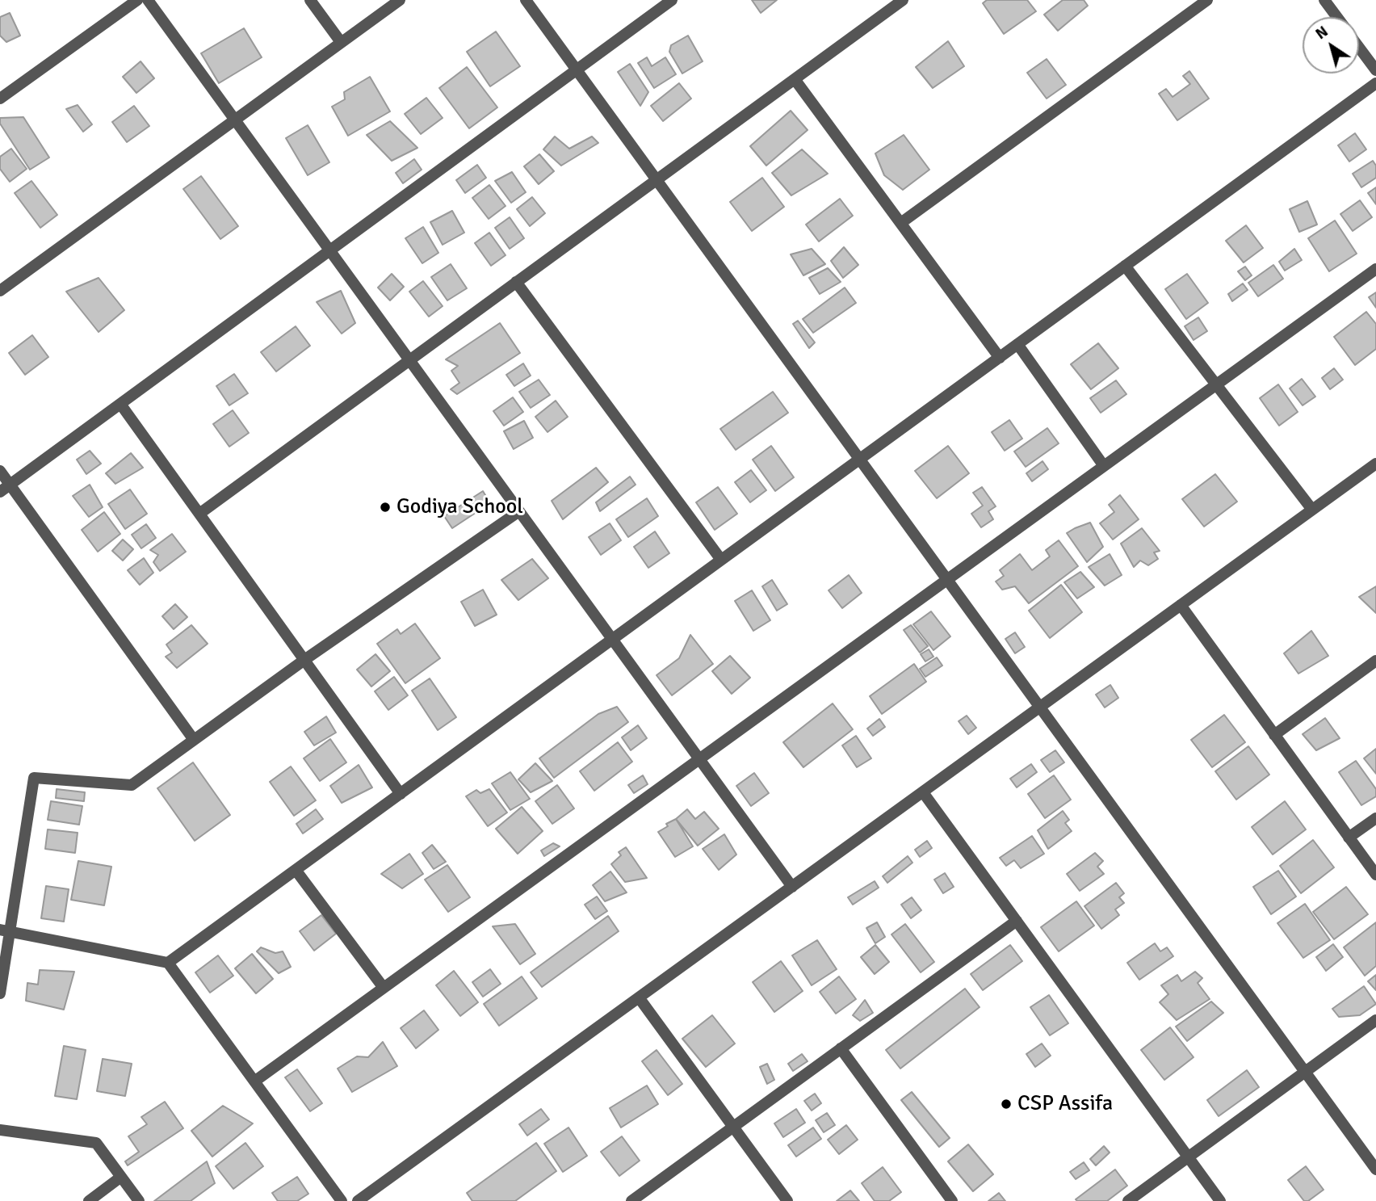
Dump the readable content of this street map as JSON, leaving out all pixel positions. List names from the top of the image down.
{
  "places": ["Godiya School", "CSP Assifa"],
  "north": "top left"
}
